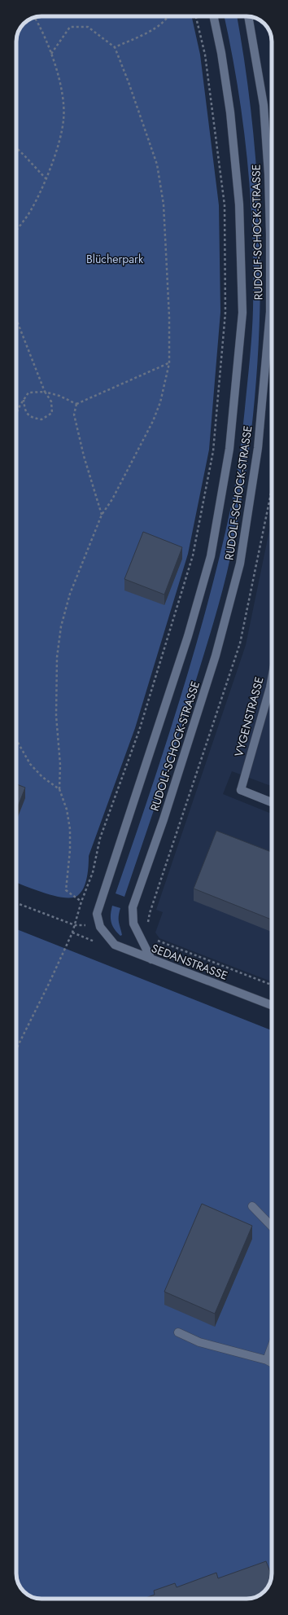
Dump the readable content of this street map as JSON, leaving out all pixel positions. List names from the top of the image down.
{
  "streets": {
    "main road": ["RUDOLF-SCHOCK-STRASSE", "VYGENSTRASSE", "SEDANSTRASSE"]
  },
  "crossings": [
    ["RUDOLF-SCHOCK-STRASSE", "SEDANSTRASSE"]
  ],
  "parks": ["Blücherpark"]
}
